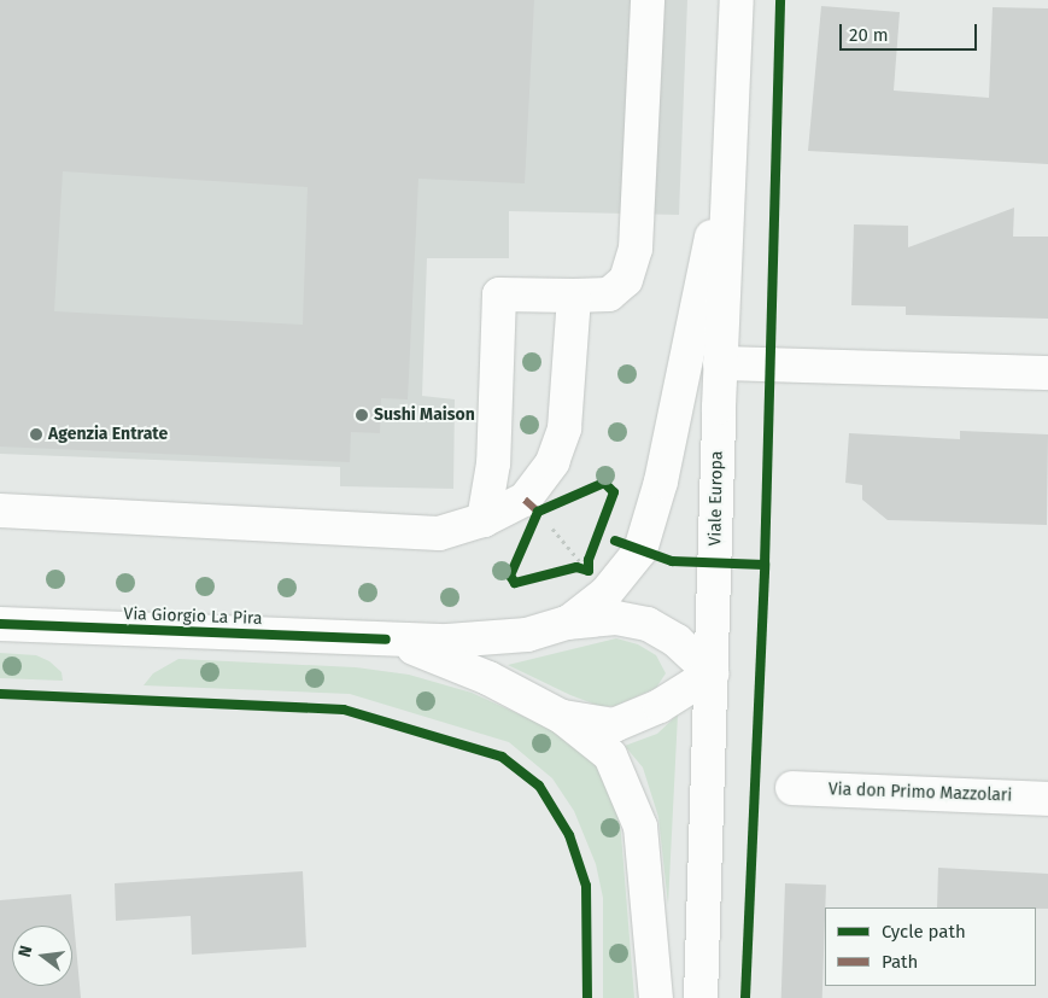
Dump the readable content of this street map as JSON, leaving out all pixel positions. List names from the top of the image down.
{
  "streets": {
    "street": ["Viale Europa", "Via Giorgio La Pira", "Via don Primo Mazzolari"]
  },
  "places": ["Sushi Maison", "Agenzia Entrate"],
  "legend": ["Cycle path", "Path"],
  "scale_bar": "20 m",
  "north": "left"
}
